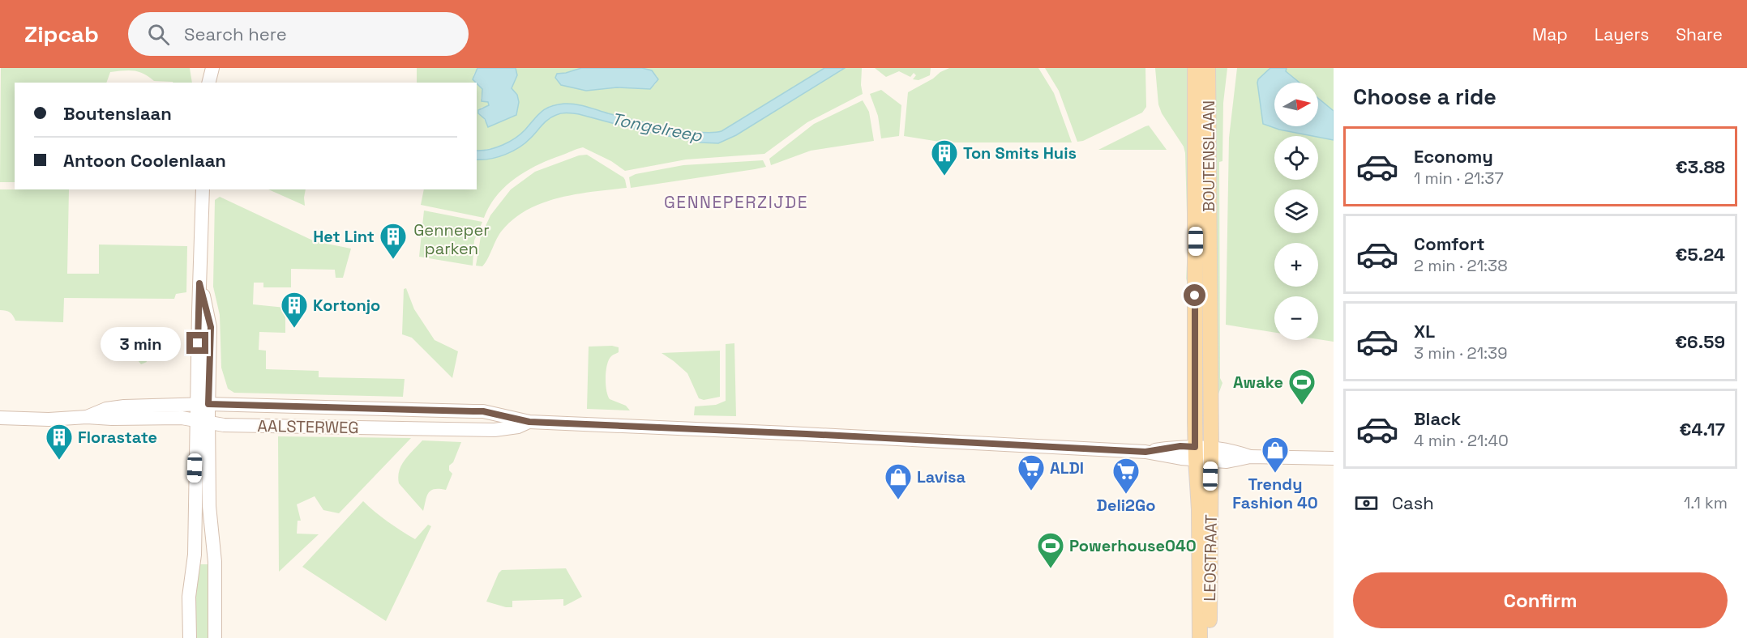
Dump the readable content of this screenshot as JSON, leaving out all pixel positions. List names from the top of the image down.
{
  "streets": {
    "main road": ["BOUTENSLAAN", "AALSTERWEG", "LEOSTRAAT"]
  },
  "crossings": [
    ["BOUTENSLAAN", "AALSTERWEG"],
    ["BOUTENSLAAN", "LEOSTRAAT"],
    ["AALSTERWEG", "LEOSTRAAT"]
  ],
  "districts": ["GENNEPERZIJDE"],
  "water": ["Tongelreep"],
  "parks": ["Genneper parken"],
  "places": {
    "building": [
      "Ton Smits Huis",
      "Het Lint",
      "Kortonjo",
      "Florastate"
    ],
    "sports": ["Awake", "Powerhouse040"],
    "shop": ["Trendy Fashion 40", "Lavisa"],
    "supermarket": ["ALDI", "Deli2Go"]
  },
  "north": "right",
  "page": {
    "header": "Zipcab",
    "search": "Search here",
    "nav": ["Map", "Layers", "Share"],
    "heading": "Choose a ride",
    "map_buttons": ["+", "−"],
    "banner": ["Boutenslaan", "Antoon Coolenlaan"],
    "list": [
      {
        "name": "Economy",
        "note": "1 min · 21:37",
        "value": "€3.88"
      },
      {
        "name": "Comfort",
        "note": "2 min · 21:38",
        "value": "€5.24"
      },
      {
        "name": "XL",
        "note": "3 min · 21:39",
        "value": "€6.59"
      },
      {
        "name": "Black",
        "note": "4 min · 21:40",
        "value": "€4.17"
      }
    ],
    "bubble": "3 min",
    "pay": ["Cash", "1.1 km"],
    "buttons": "Confirm"
  }
}
